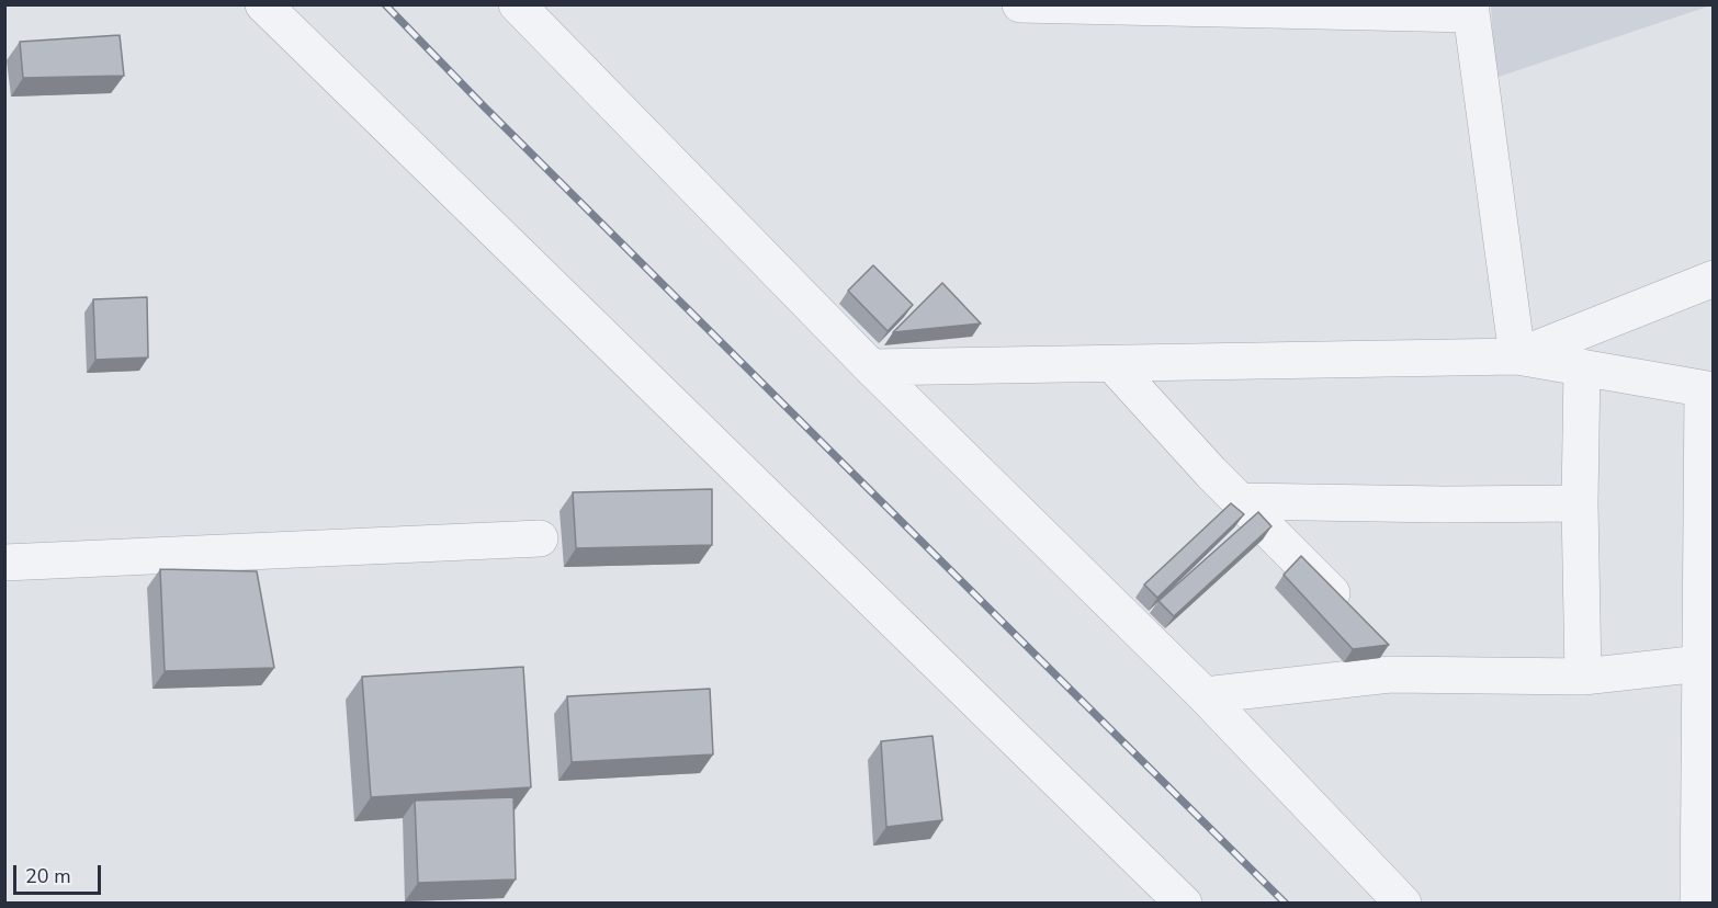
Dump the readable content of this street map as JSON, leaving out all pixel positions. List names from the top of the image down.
{
  "scale_bar": "20 m"
}
